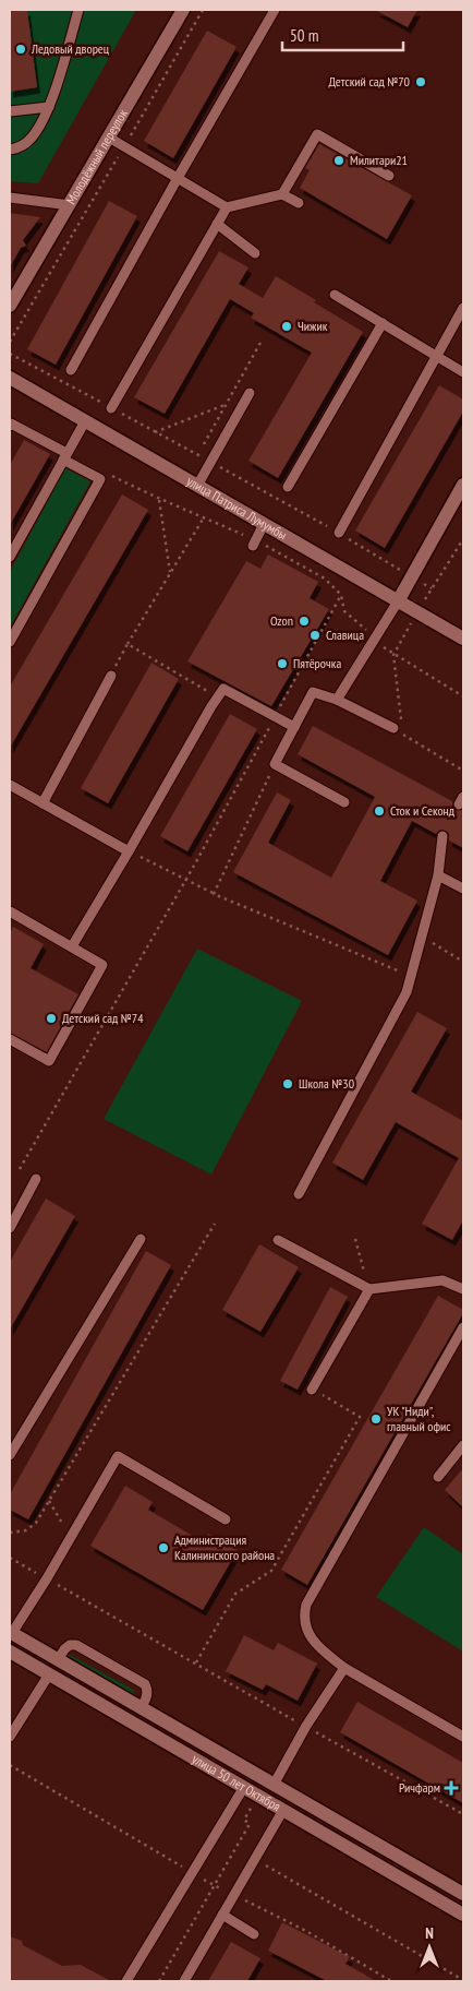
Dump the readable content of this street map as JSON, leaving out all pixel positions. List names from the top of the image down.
{
  "streets": {
    "street": ["Молодёжный переулок", "улица Патриса Лумумбы", "улица 50 лет Октября"]
  },
  "places": {
    "other": [
      "Ледовый дворец",
      "Детский сад №70",
      "Милитари21",
      "Чижик",
      "Ozon",
      "Славица",
      "Пятёрочка",
      "Сток и Секонд",
      "Детский сад №74",
      "Школа №30",
      "УК \"Ниди\", главный офис",
      "Администрация Калининского района"
    ],
    "health": ["Ричфарм"]
  },
  "scale_bar": "50 m",
  "north": "top"
}
